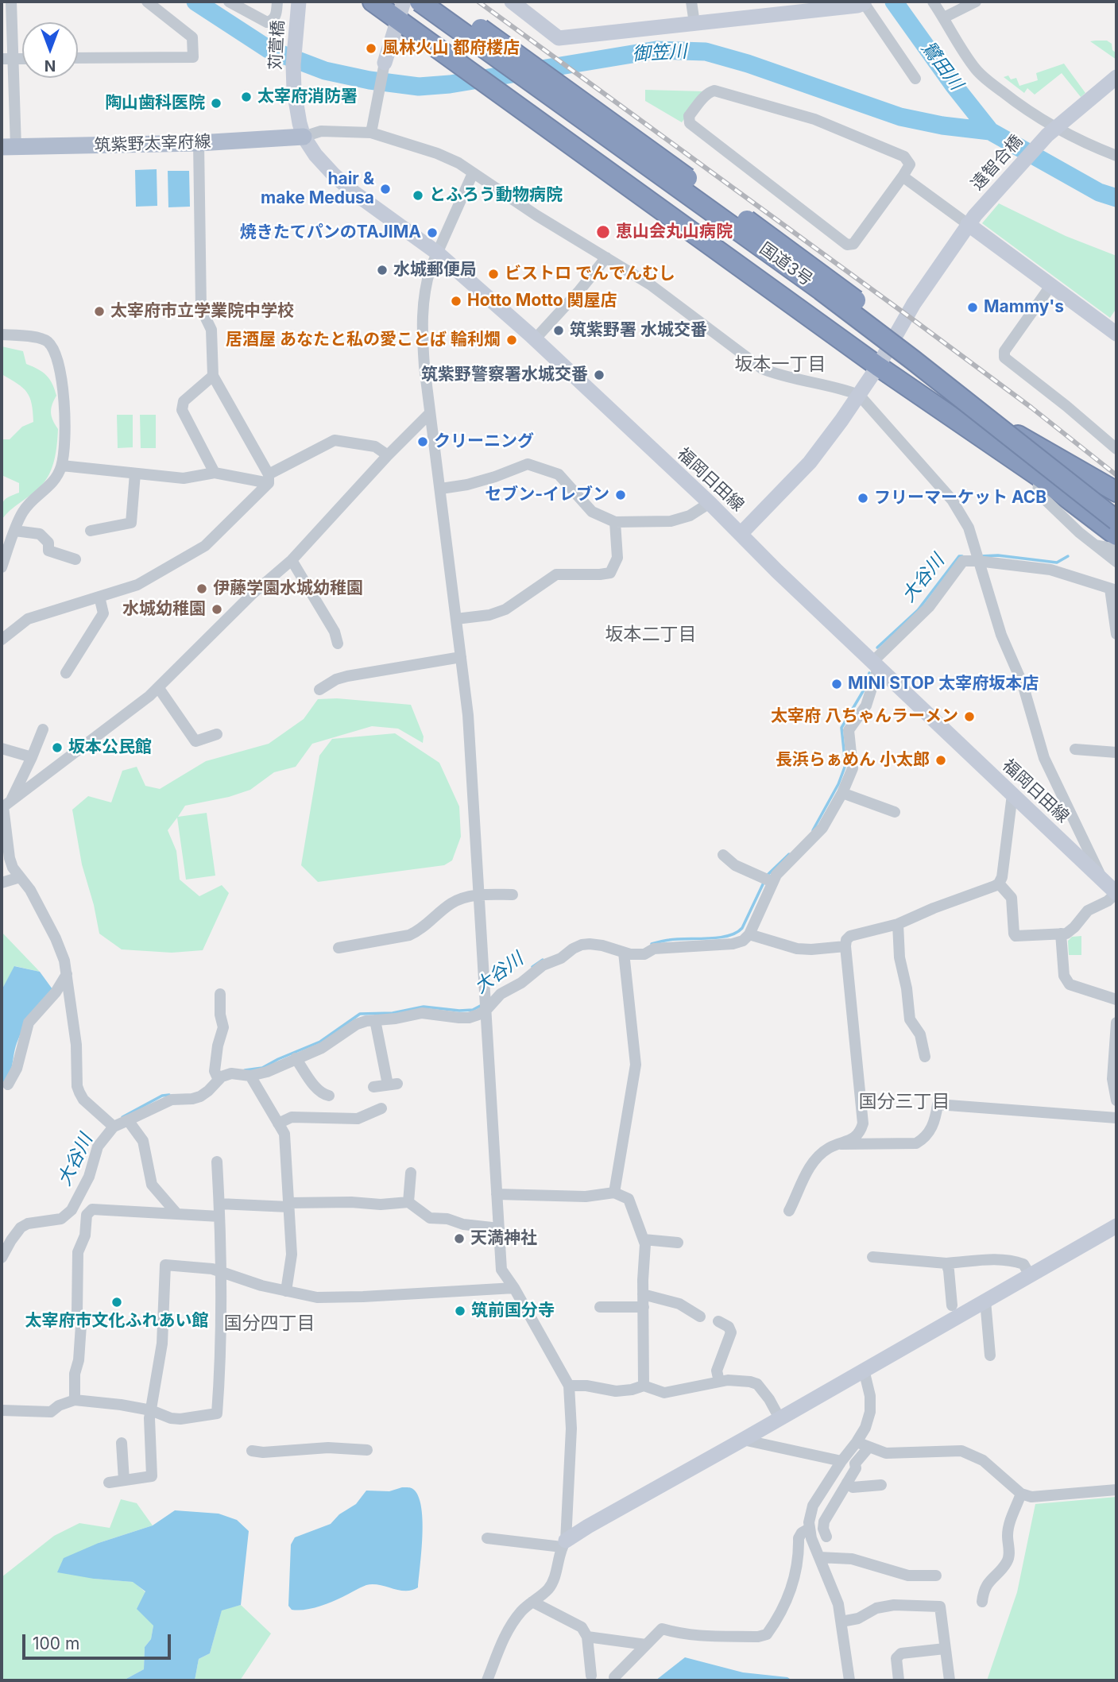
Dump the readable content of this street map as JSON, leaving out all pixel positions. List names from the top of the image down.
{
  "streets": {
    "highway": ["国道3号"],
    "main road": ["筑紫野太宰府線"],
    "street": ["苅萱橋", "遠智合橋", "福岡日田線"]
  },
  "crossings": [
    ["苅萱橋", "福岡日田線"],
    ["筑紫野太宰府線", "福岡日田線"],
    ["遠智合橋", "福岡日田線"]
  ],
  "districts": [
    "坂本一丁目",
    "坂本二丁目",
    "国分三丁目",
    "国分四丁目"
  ],
  "water": ["御笠川", "鷺田川", "大谷川"],
  "places": [
    "風林火山 都府楼店",
    "太宰府消防署",
    "陶山歯科医院",
    "hair & make Medusa",
    "とふろう動物病院",
    "恵山会丸山病院",
    "焼きたてパンのTAJIMA",
    "水城郵便局",
    "ビストロ でんでんむし",
    "Hotto Motto 関屋店",
    "Mammy's",
    "太宰府市立学業院中学校",
    "筑紫野署 水城交番",
    "居酒屋 あなたと私の愛ことば 輪利燗",
    "筑紫野警察署水城交番",
    "クリーニング",
    "セブン-イレブン",
    "フリーマーケット ACB",
    "伊藤学園水城幼稚園",
    "水城幼稚園",
    "MINI STOP 太宰府坂本店",
    "太宰府 八ちゃんラーメン",
    "坂本公民館",
    "長浜らぁめん 小太郎",
    "天満神社",
    "太宰府市文化ふれあい館",
    "筑前国分寺"
  ],
  "scale_bar": "100 m",
  "north": "bottom"
}
